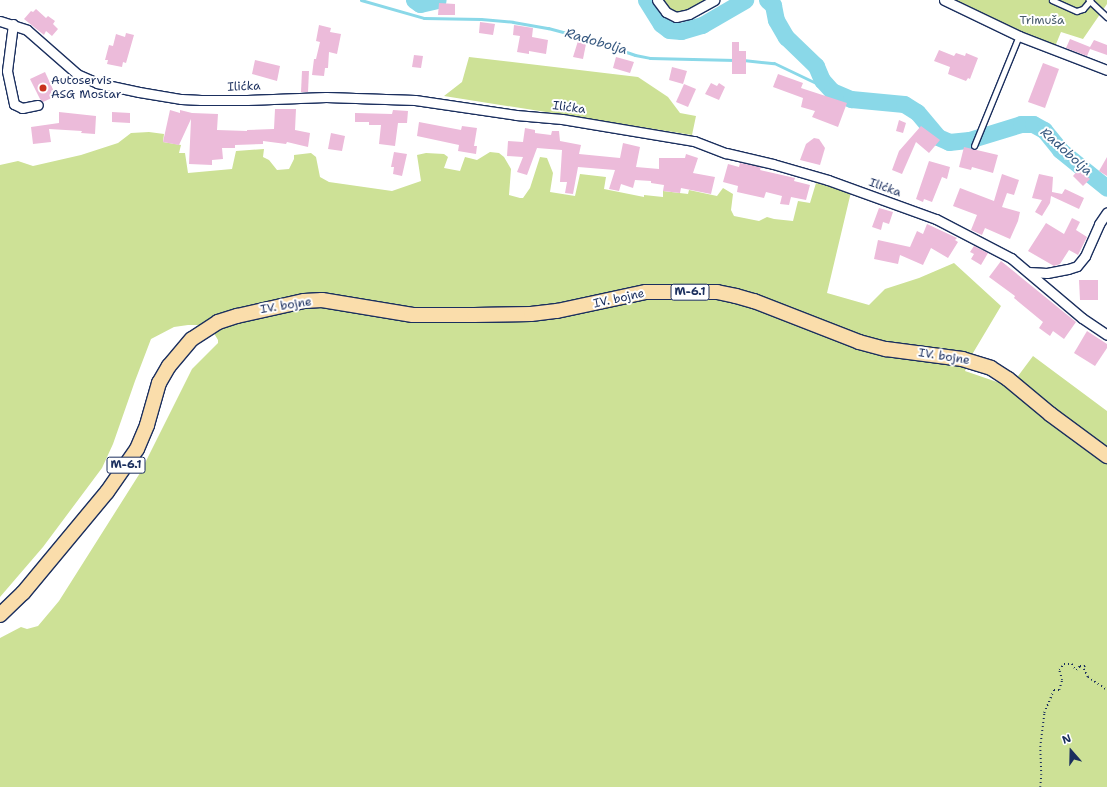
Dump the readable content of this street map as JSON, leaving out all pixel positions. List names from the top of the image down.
{
  "streets": {
    "main road": ["M-6.1", "IV. bojne"],
    "street": ["Ilićka"]
  },
  "water": ["Radobolja"],
  "parks": ["Trimuša"],
  "places": ["Autoservis ASG Mostar"],
  "north": "top"
}
